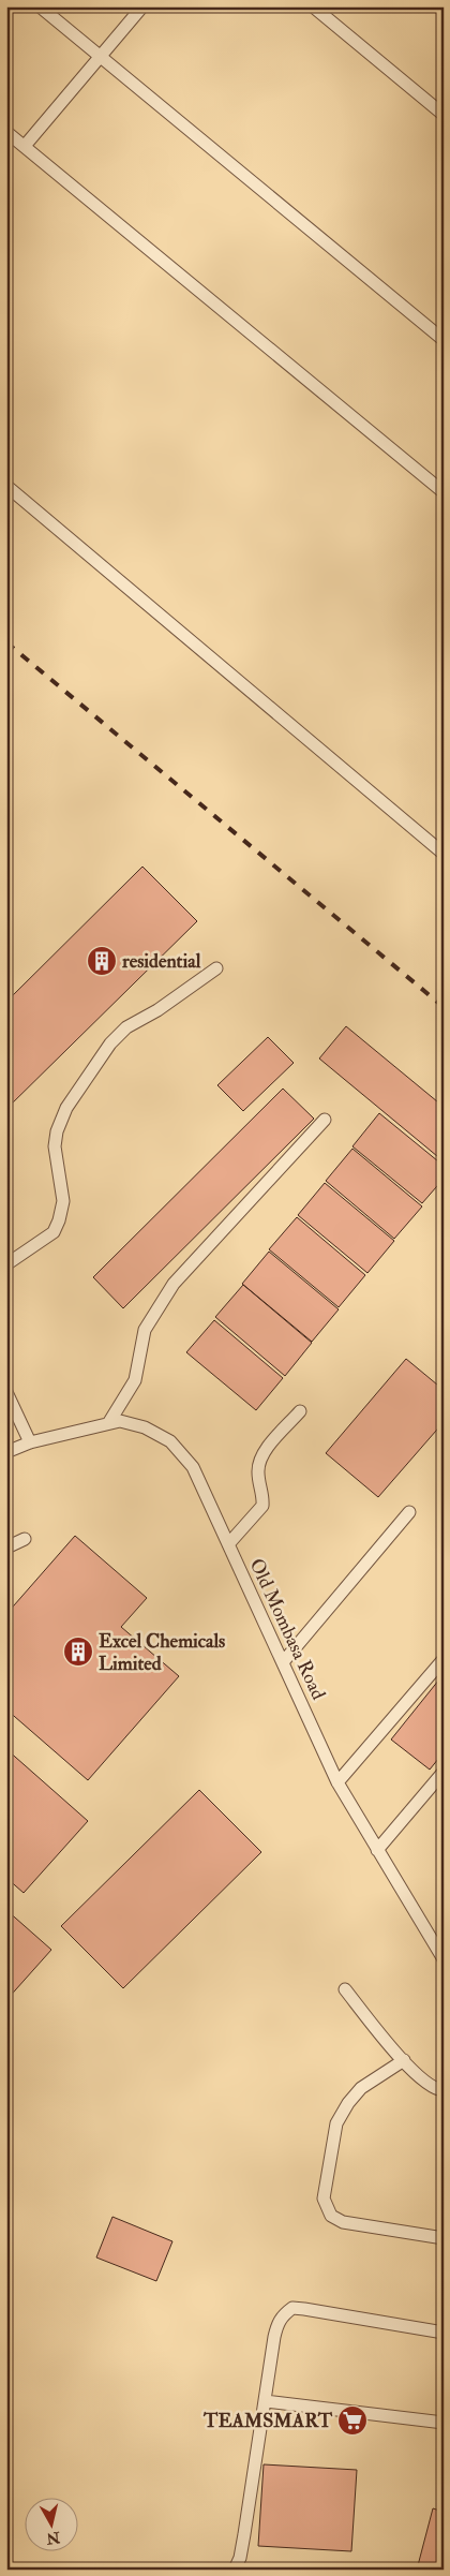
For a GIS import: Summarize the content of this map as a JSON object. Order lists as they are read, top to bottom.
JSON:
{
  "streets": {
    "lane": ["Old Mombasa Road"]
  },
  "places": {
    "building": ["residential", "Excel Chemicals Limited"],
    "supermarket": ["TEAMSMART"]
  },
  "north": "bottom"
}
